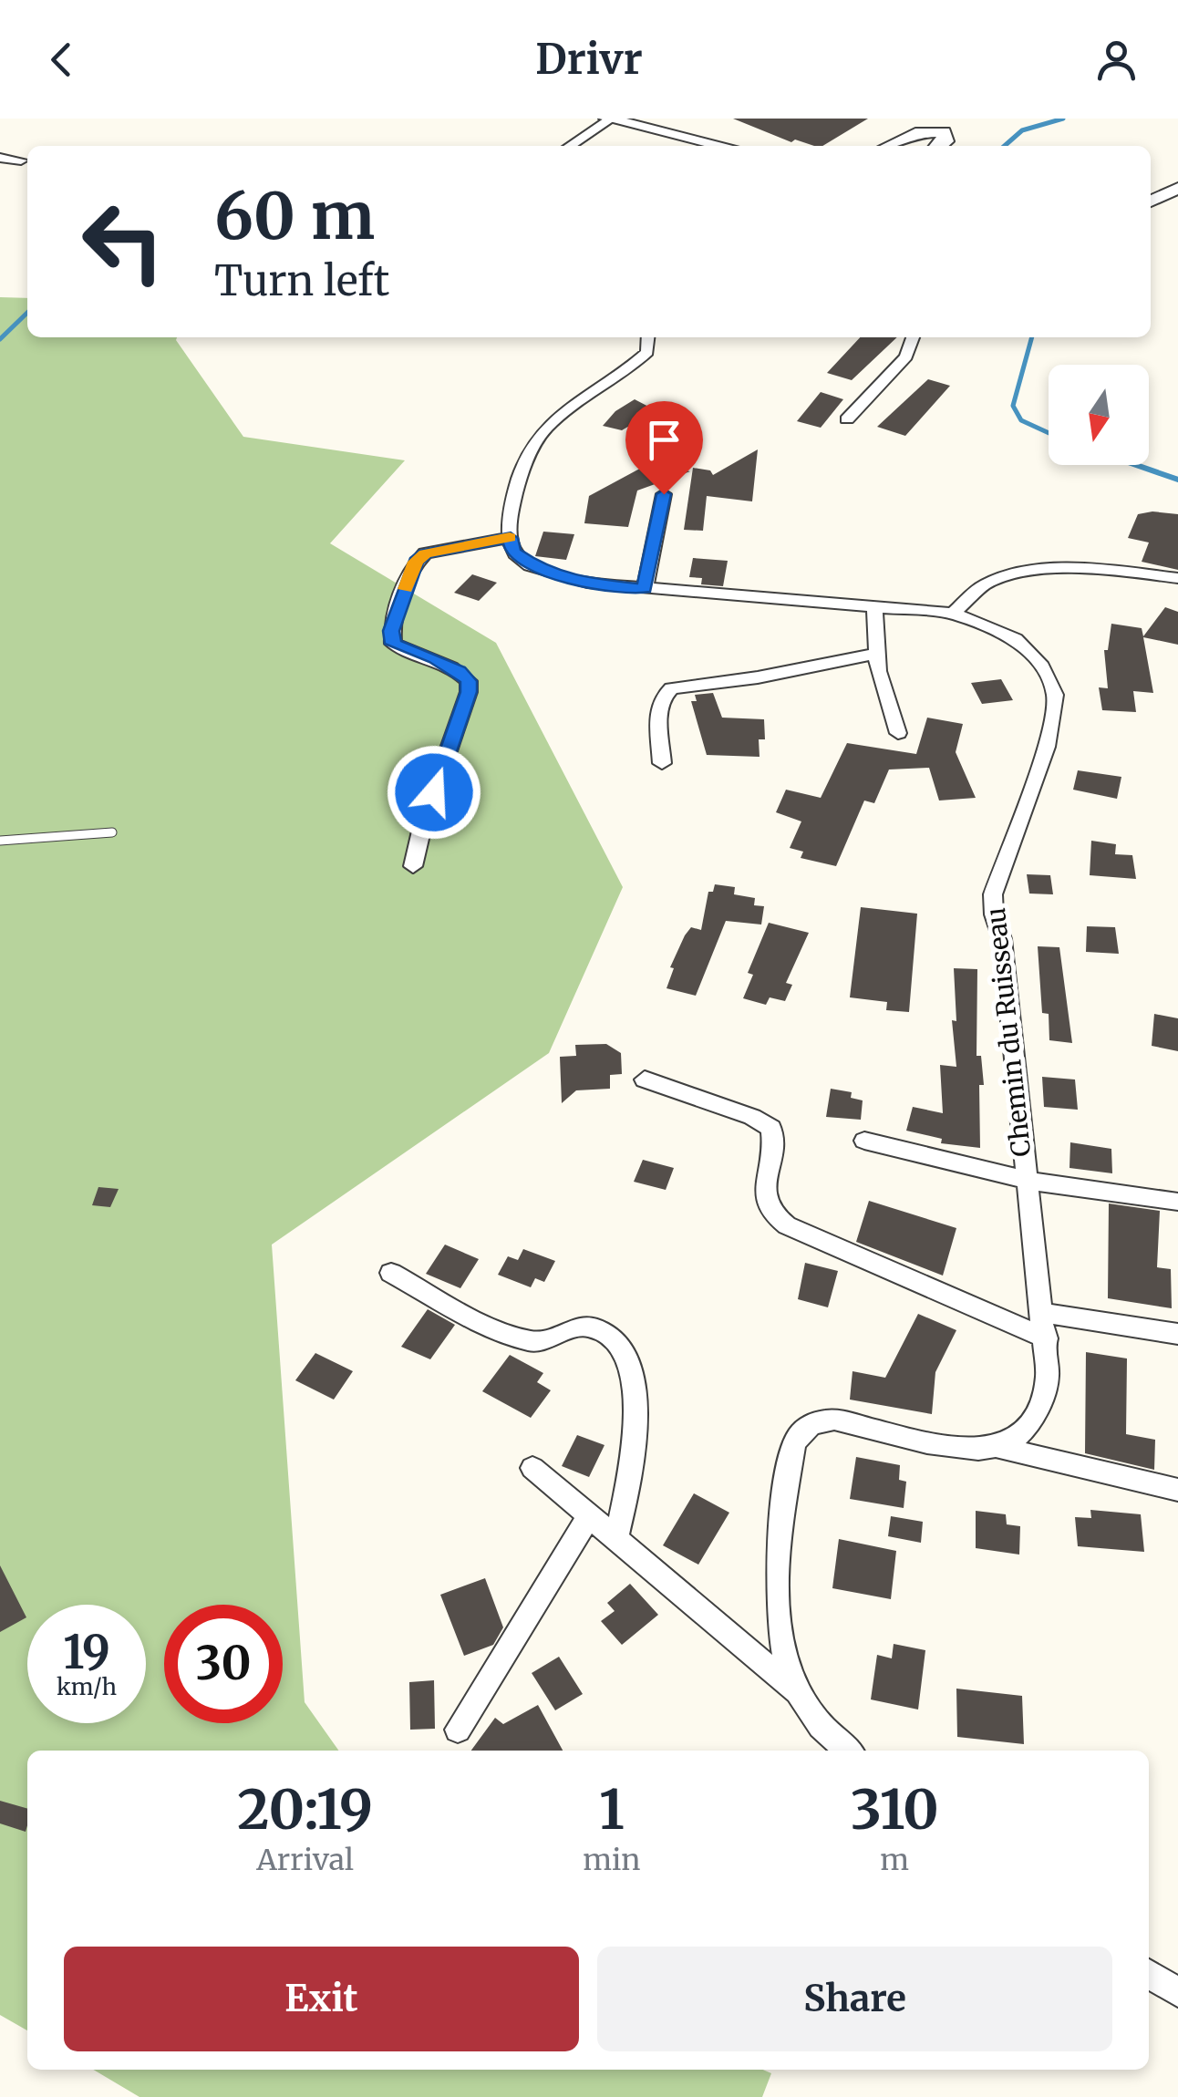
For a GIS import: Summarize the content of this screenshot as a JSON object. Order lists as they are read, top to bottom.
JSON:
{
  "streets": {
    "street": ["Chemin du Ruisseau"]
  },
  "north": "bottom",
  "page": {
    "header": "Drivr",
    "turn": ["60 m", "Turn left"],
    "speed": "19 km/h",
    "limit": "30",
    "eta": [
      "20:19",
      "Arrival",
      "1",
      "min",
      "310",
      "m"
    ],
    "buttons": ["Exit", "Share"]
  }
}
